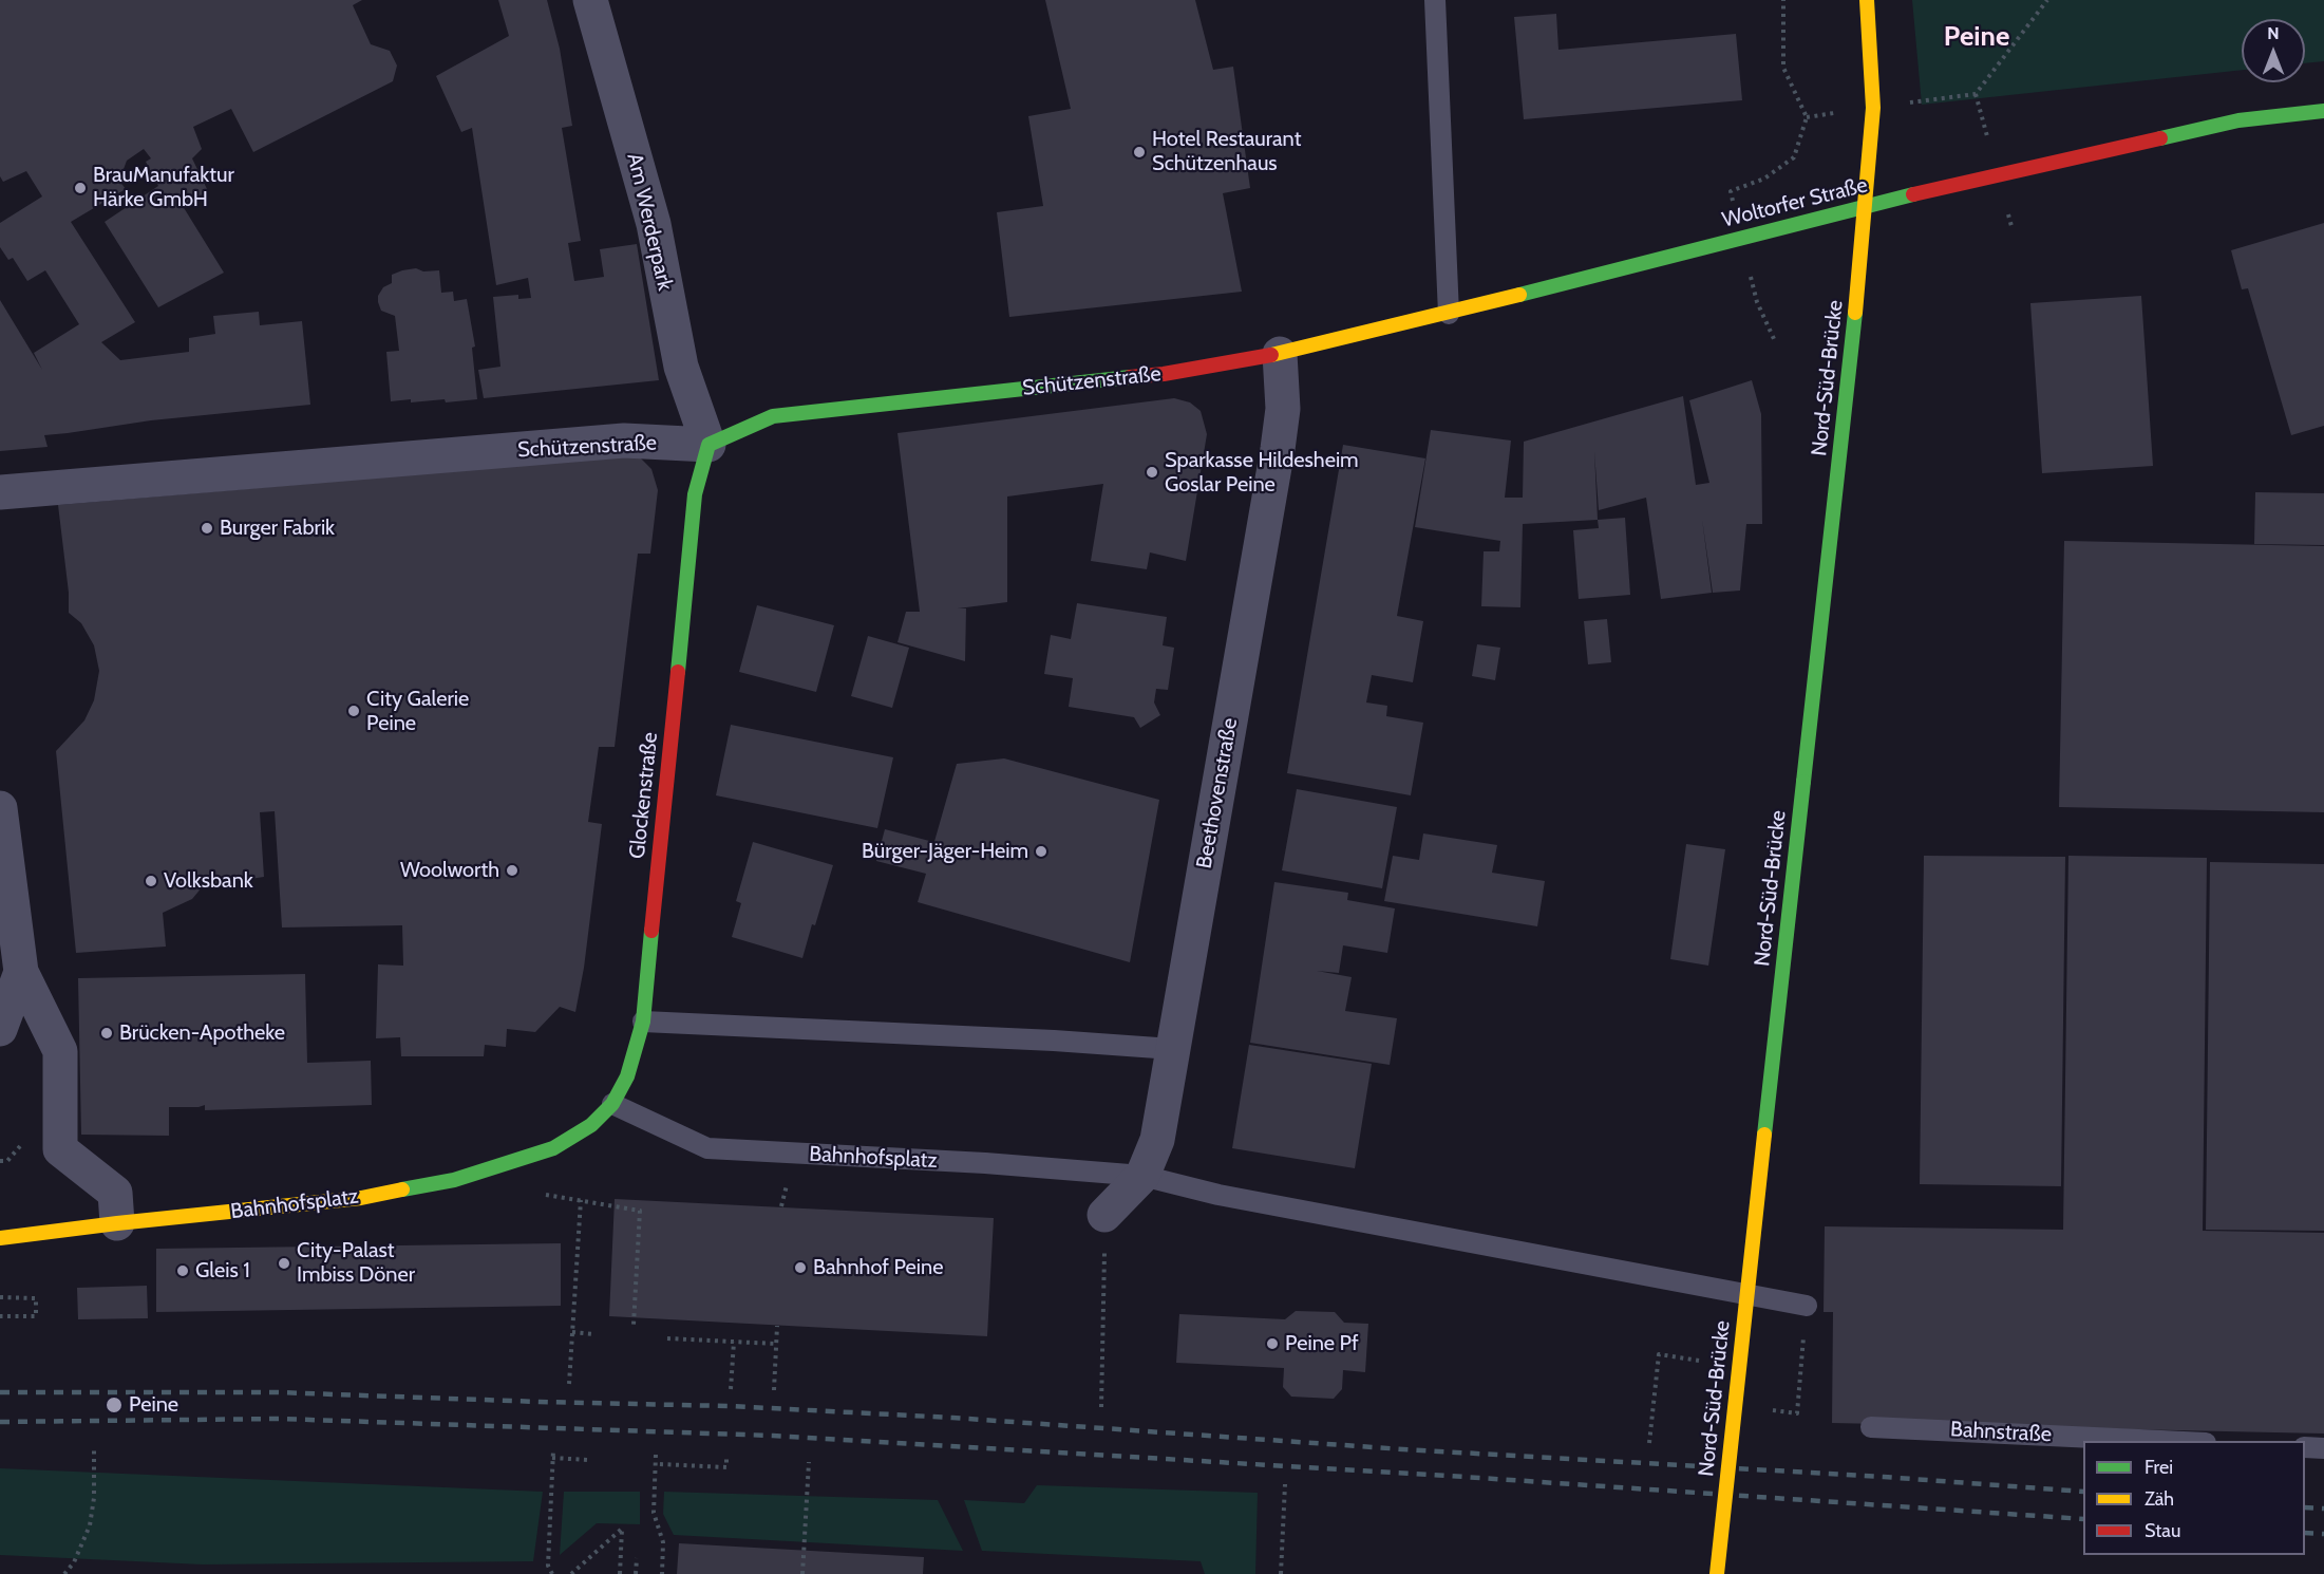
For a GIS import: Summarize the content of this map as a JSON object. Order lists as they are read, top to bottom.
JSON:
{
  "streets": {
    "street": [
      "Woltorfer Straße",
      "Am Werderpark",
      "Nord-Süd-Brücke",
      "Schützenstraße",
      "Beethovenstraße",
      "Glockenstraße",
      "Bahnhofsplatz"
    ],
    "lane": ["Bahnstraße"]
  },
  "crossings": [
    ["Woltorfer Straße", "Nord-Süd-Brücke"],
    ["Woltorfer Straße", "Schützenstraße"],
    ["Woltorfer Straße", "Beethovenstraße"],
    ["Am Werderpark", "Schützenstraße"],
    ["Am Werderpark", "Glockenstraße"],
    ["Schützenstraße", "Beethovenstraße"],
    ["Schützenstraße", "Glockenstraße"],
    ["Beethovenstraße", "Bahnhofsplatz"],
    ["Glockenstraße", "Bahnhofsplatz"]
  ],
  "districts": ["Peine"],
  "places": [
    "Hotel Restaurant Schützenhaus",
    "BrauManufaktur Härke GmbH",
    "Sparkasse Hildesheim Goslar Peine",
    "Burger Fabrik",
    "City Galerie Peine",
    "Bürger-Jäger-Heim",
    "Woolworth",
    "Volksbank",
    "Brücken-Apotheke",
    "City-Palast Imbiss Döner",
    "Bahnhof Peine",
    "Gleis 1",
    "Peine Pf",
    "Peine"
  ],
  "legend": ["Frei", "Zäh", "Stau"],
  "north": "top"
}
